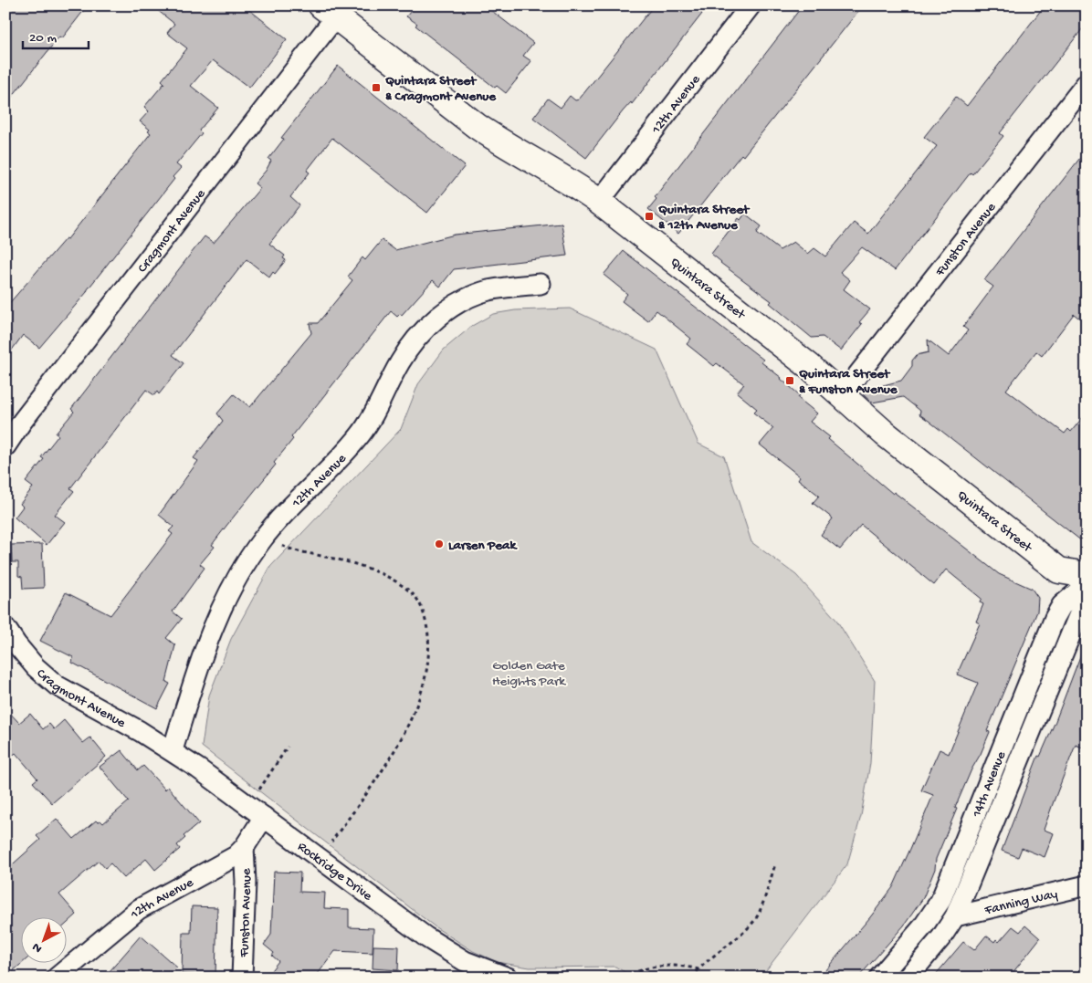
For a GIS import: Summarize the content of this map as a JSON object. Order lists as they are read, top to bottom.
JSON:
{
  "streets": {
    "street": [
      "12th Avenue",
      "Cragmont Avenue",
      "Funston Avenue",
      "Quintara Street",
      "14th Avenue",
      "Rockridge Drive",
      "Fanning Way"
    ]
  },
  "crossings": [
    ["12th Avenue", "Cragmont Avenue"],
    ["12th Avenue", "Funston Avenue"],
    ["12th Avenue", "Quintara Street"],
    ["12th Avenue", "Rockridge Drive"],
    ["Cragmont Avenue", "Quintara Street"],
    ["Cragmont Avenue", "Rockridge Drive"],
    ["Funston Avenue", "Quintara Street"],
    ["14th Avenue", "Fanning Way"]
  ],
  "parks": ["Golden Gate Heights Park"],
  "places": {
    "transit": ["Quintara Street & Cragmont Avenue", "Quintara Street & 12th Avenue", "Quintara Street & Funston Avenue"],
    "other": ["Larsen Peak"]
  },
  "scale_bar": "20 m",
  "north": "bottom left"
}
